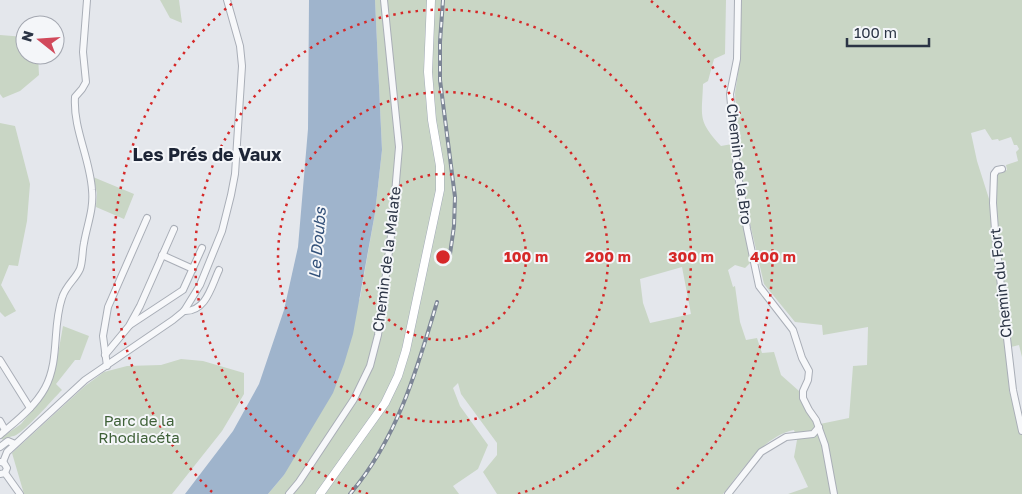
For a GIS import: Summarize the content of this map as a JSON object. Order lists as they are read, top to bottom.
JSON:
{
  "streets": {
    "street": ["Chemin de la Bro", "Chemin de la Malate", "Chemin du Fort"]
  },
  "districts": ["Les Prés de Vaux"],
  "water": ["Le Doubs"],
  "parks": ["Parc de la Rhodiacéta"],
  "scale_bar": "100 m",
  "north": "left",
  "rings": [
    "100 m",
    "200 m",
    "300 m",
    "400 m"
  ]
}
